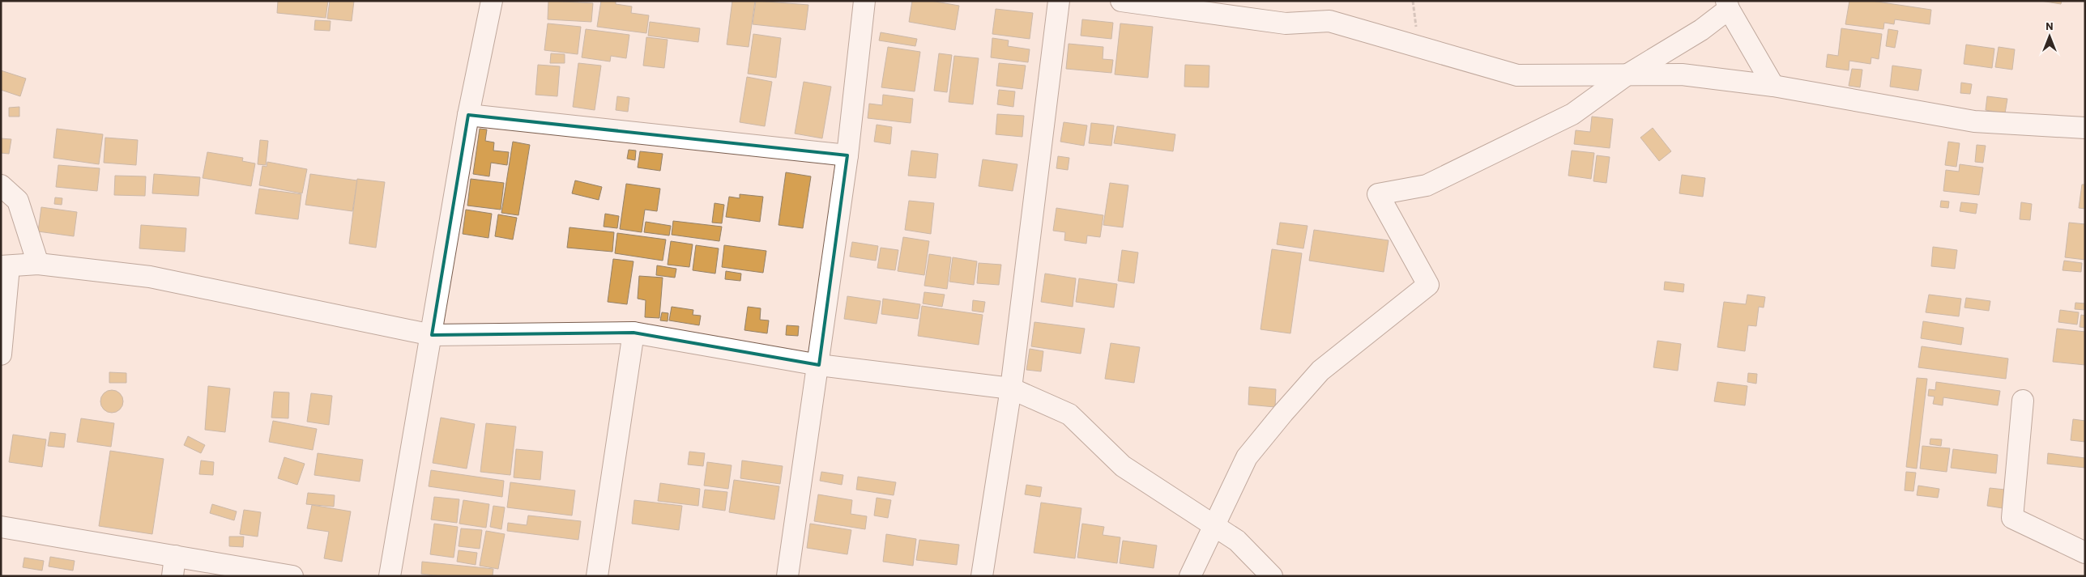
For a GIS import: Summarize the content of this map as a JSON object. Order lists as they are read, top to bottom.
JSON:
{
  "north": "top"
}
